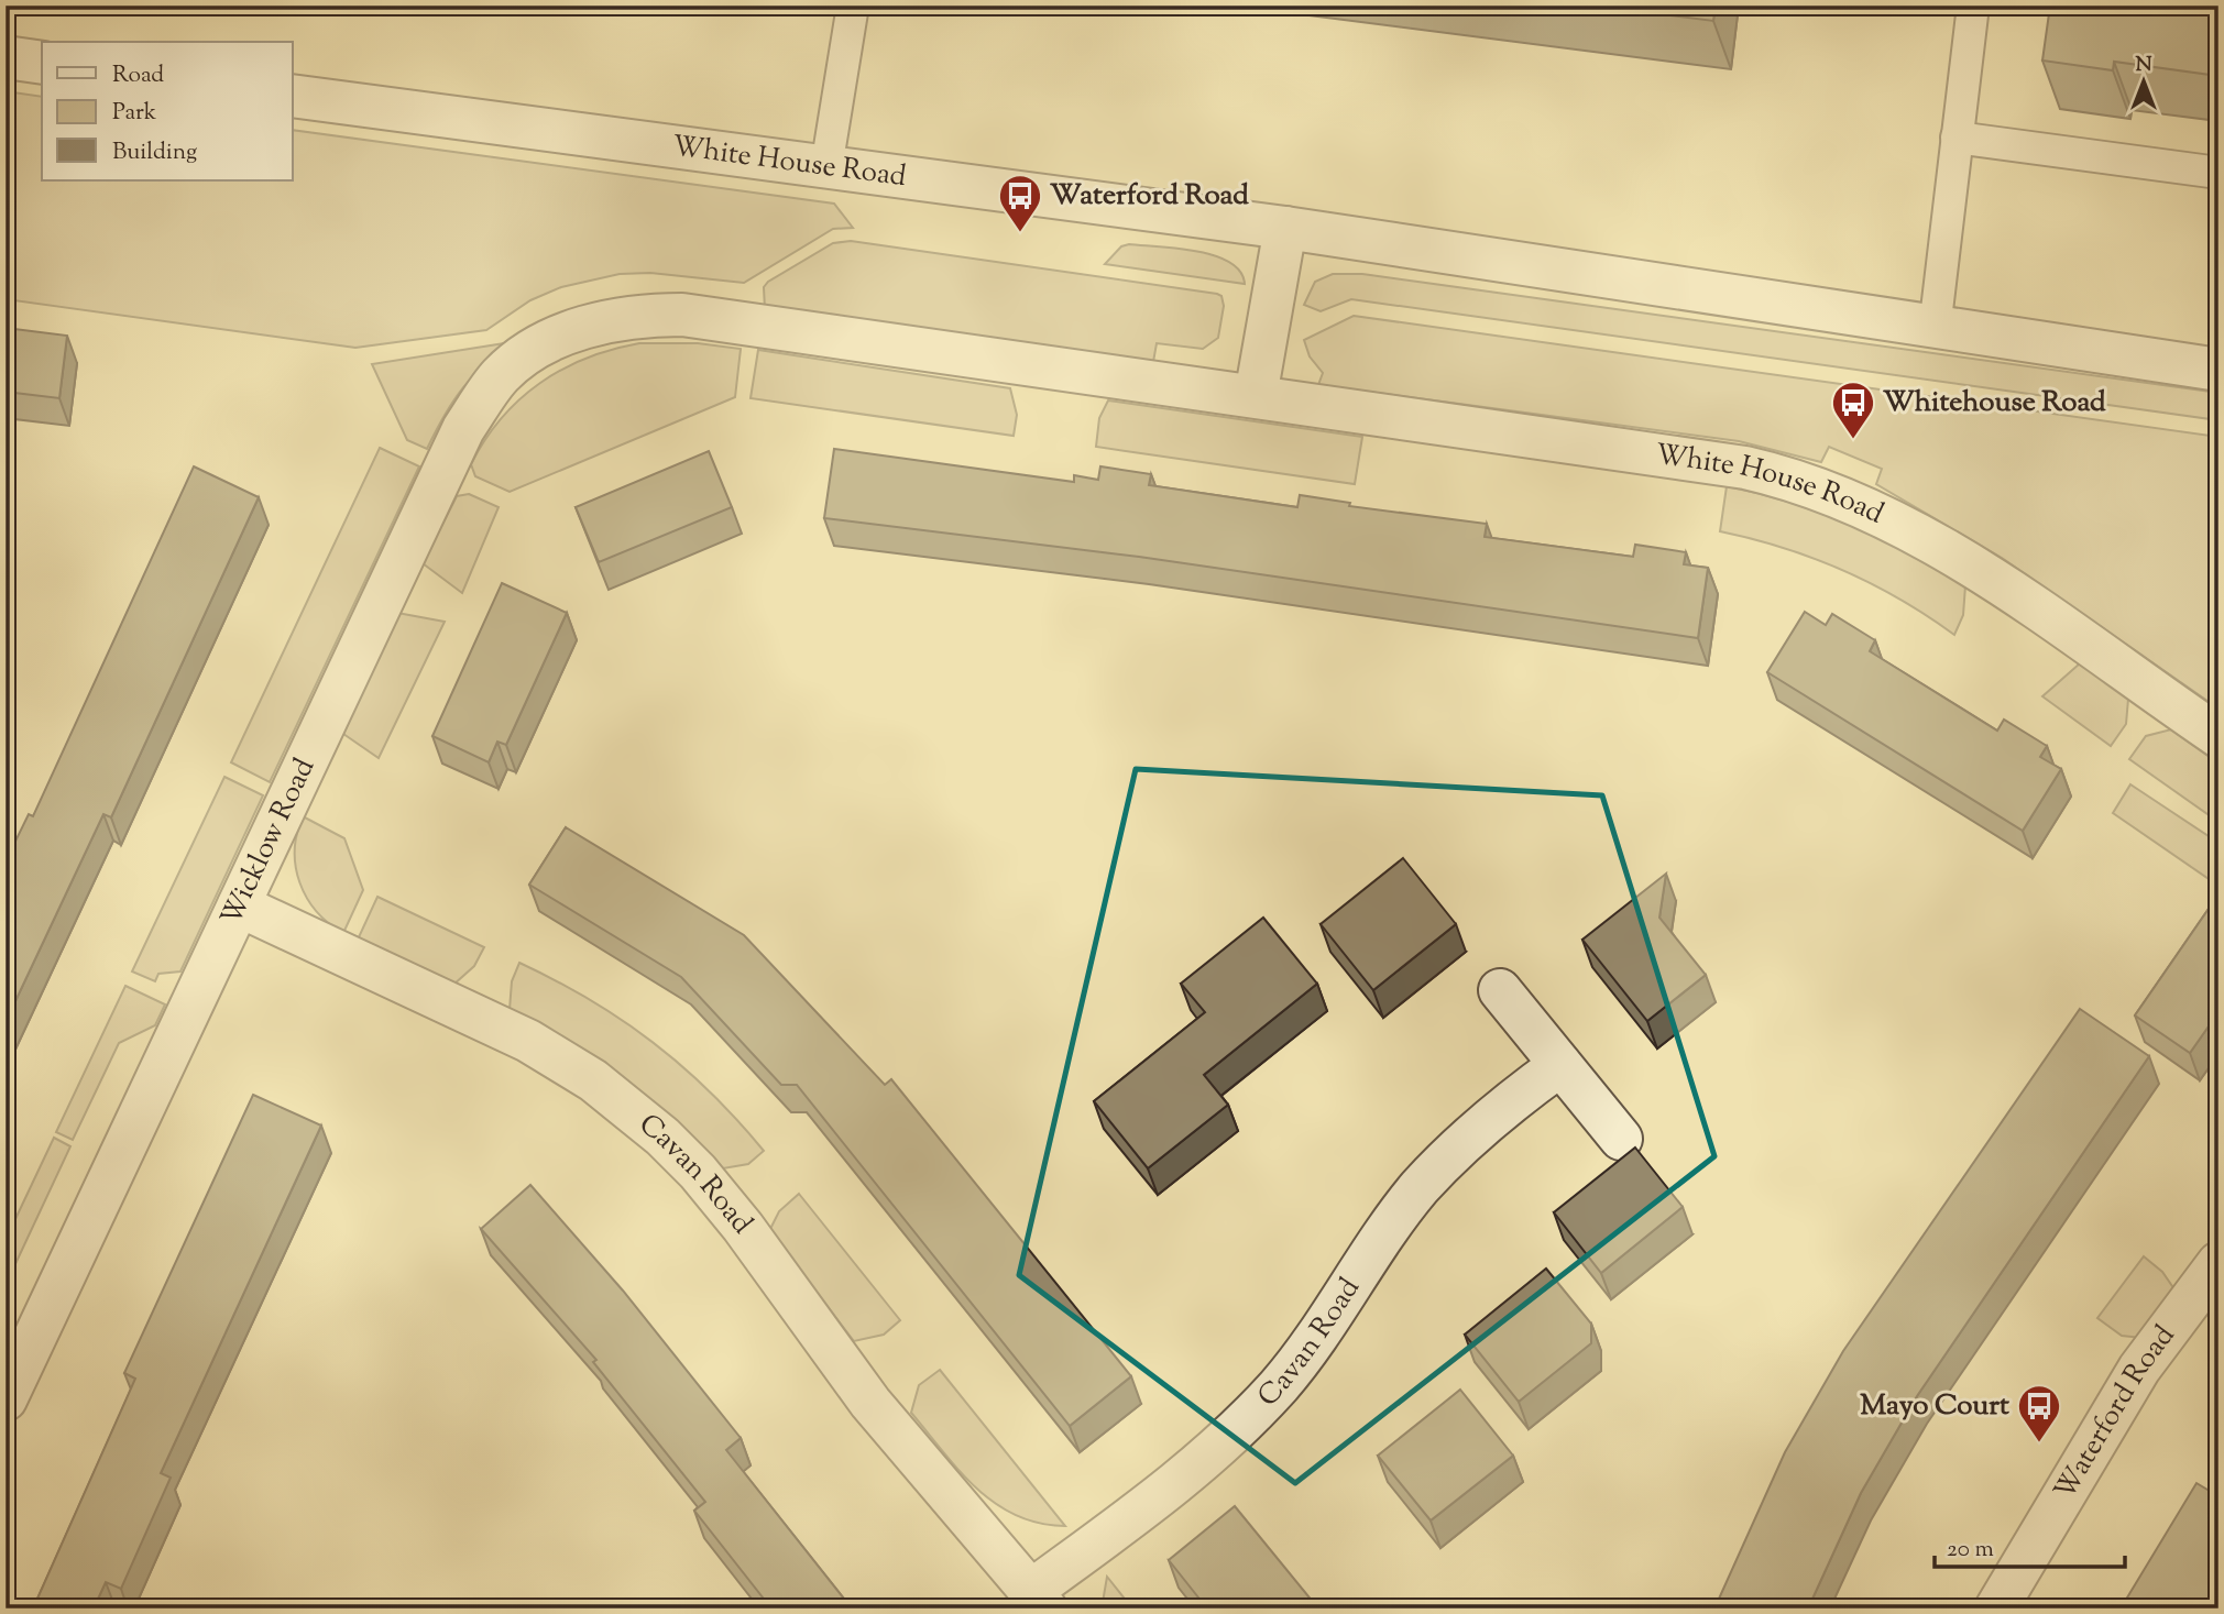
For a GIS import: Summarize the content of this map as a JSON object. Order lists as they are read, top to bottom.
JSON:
{
  "streets": {
    "street": [
      "White House Road",
      "Wicklow Road",
      "Cavan Road",
      "Waterford Road"
    ]
  },
  "crossings": [
    ["White House Road", "Wicklow Road"],
    ["Wicklow Road", "Cavan Road"]
  ],
  "places": {
    "bus stop": ["Waterford Road", "Whitehouse Road", "Mayo Court"]
  },
  "legend": ["Road", "Park", "Building"],
  "scale_bar": "20 m",
  "north": "top"
}
